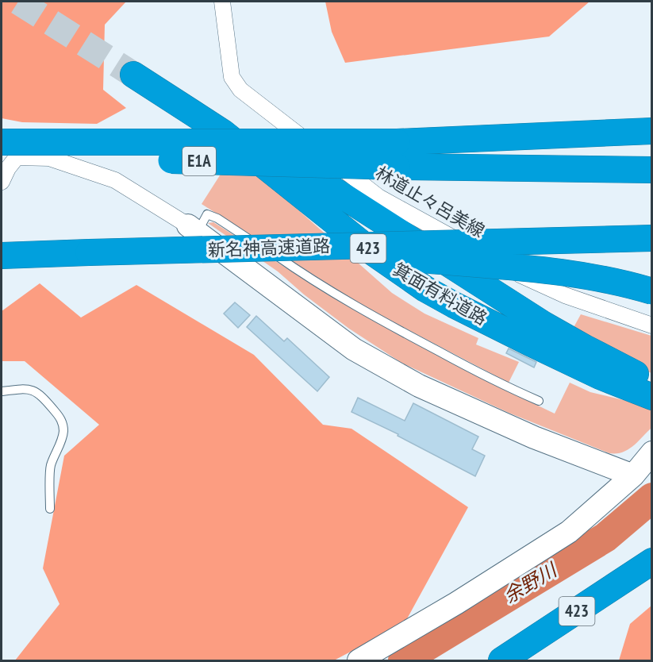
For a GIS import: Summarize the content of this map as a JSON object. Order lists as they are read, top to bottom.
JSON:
{
  "streets": {
    "highway": [
      "E1A",
      "新名神高速道路",
      "423",
      "箕面有料道路"
    ],
    "street": ["林道止々呂美線"]
  },
  "crossings": [
    ["423", "箕面有料道路"]
  ],
  "water": ["余野川"]
}
